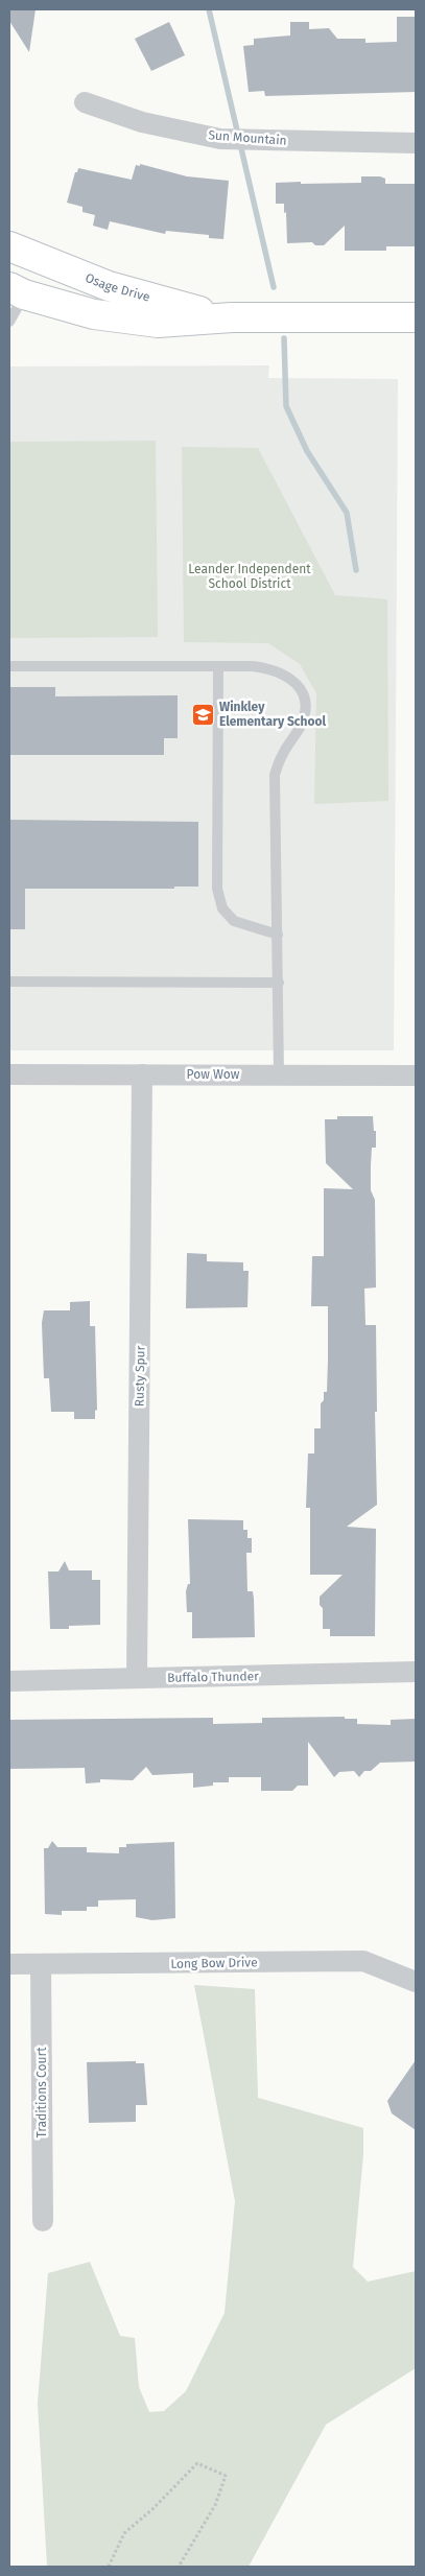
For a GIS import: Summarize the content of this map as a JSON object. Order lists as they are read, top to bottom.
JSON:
{
  "streets": {
    "street": [
      "Sun Mountain",
      "Osage Drive",
      "Pow Wow",
      "Rusty Spur",
      "Buffalo Thunder",
      "Long Bow Drive",
      "Traditions Court"
    ]
  },
  "crossings": [
    ["Pow Wow", "Rusty Spur"],
    ["Rusty Spur", "Buffalo Thunder"],
    ["Long Bow Drive", "Traditions Court"]
  ],
  "parks": ["Leander Independent School District"],
  "places": {
    "school or university": ["Winkley Elementary School"]
  }
}
